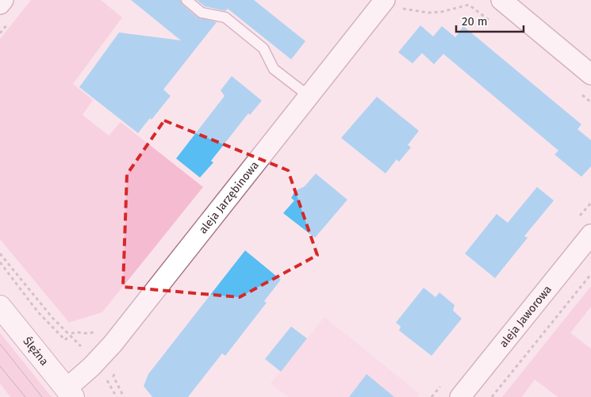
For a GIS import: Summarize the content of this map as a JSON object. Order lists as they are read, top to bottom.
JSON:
{
  "streets": {
    "main road": ["Ślężna"],
    "street": ["aleja Jarzębinowa", "aleja Jaworowa"]
  },
  "crossings": [
    ["aleja Jarzębinowa", "Ślężna"]
  ],
  "scale_bar": "20 m"
}
